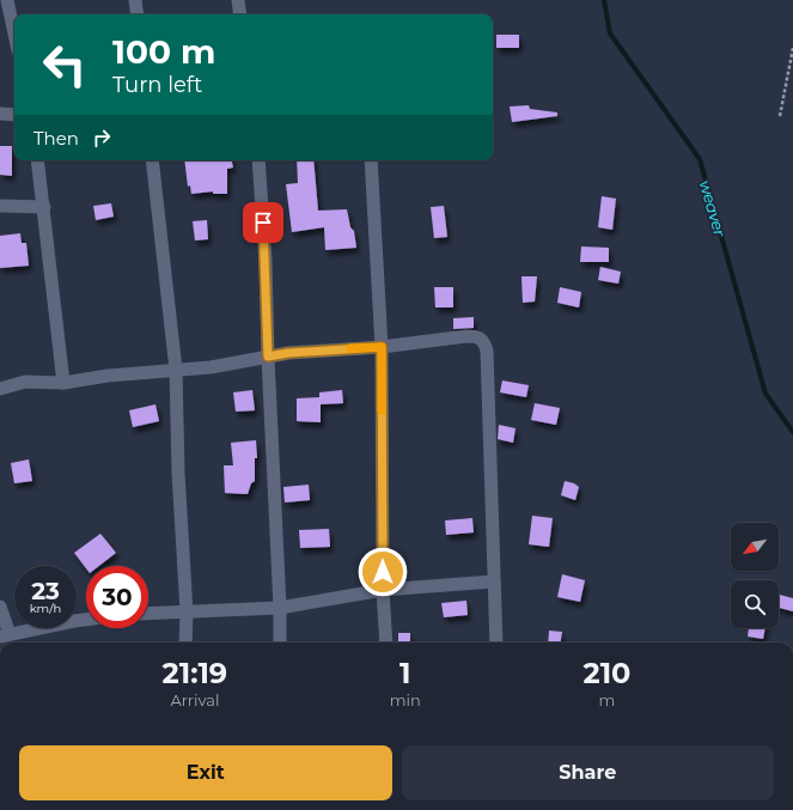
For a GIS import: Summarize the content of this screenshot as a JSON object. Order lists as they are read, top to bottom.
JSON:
{
  "water": ["weaver"],
  "north": "bottom left",
  "page": {
    "turn": ["100 m", "Turn left"],
    "then": "Then",
    "speed": "23 km/h",
    "limit": "30",
    "eta": [
      "21:19",
      "Arrival",
      "1",
      "min",
      "210",
      "m"
    ],
    "buttons": ["Exit", "Share"]
  }
}
